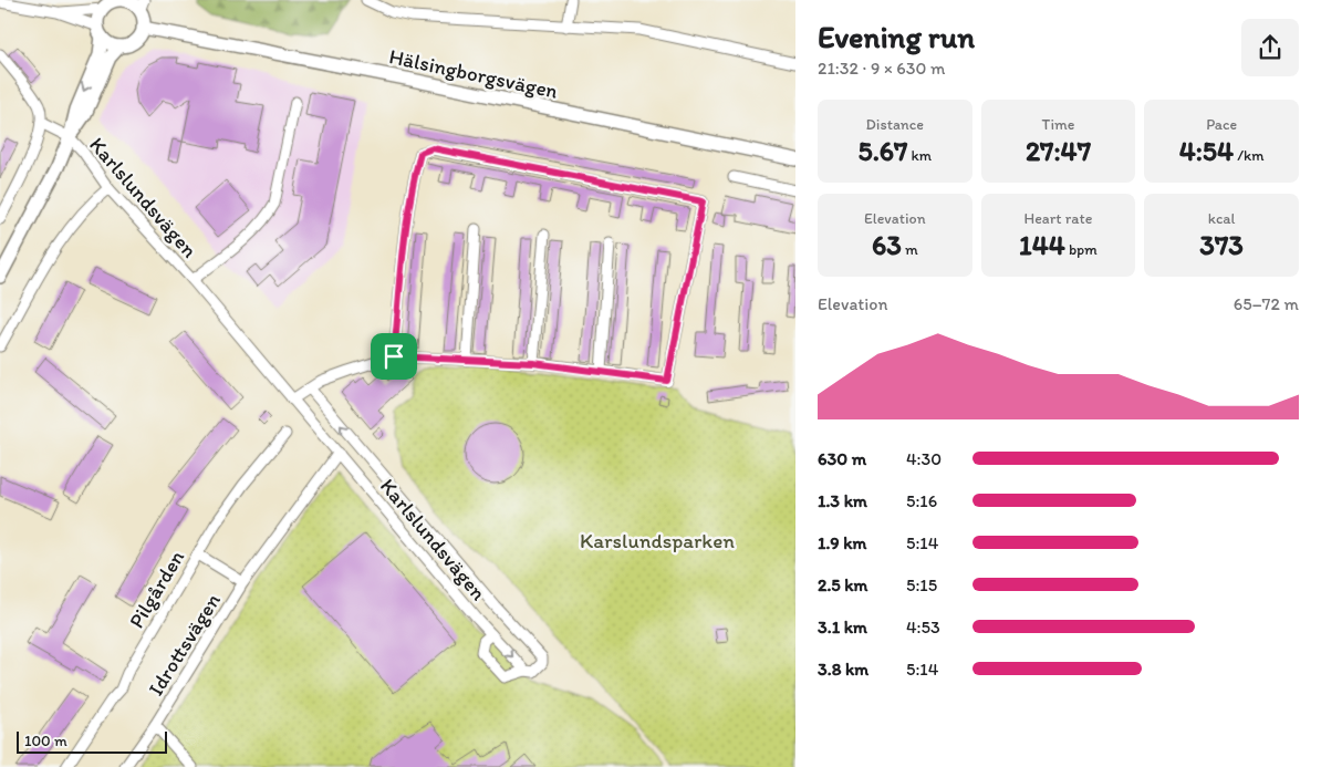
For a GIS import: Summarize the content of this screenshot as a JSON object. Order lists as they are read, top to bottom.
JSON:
{
  "streets": {
    "main road": ["Hälsingborgsvägen"],
    "street": ["Karlslundsvägen", "Pilgården", "Idrottsvägen"]
  },
  "crossings": [
    ["Karlslundsvägen", "Idrottsvägen"],
    ["Pilgården", "Idrottsvägen"]
  ],
  "parks": ["Karslundsparken"],
  "scale_bar": "100 m",
  "page": {
    "heading": ["Evening run", "21:32 · 9 × 630 m"],
    "stats": [
      ["Distance", "5.67 km"],
      ["Time", "27:47"],
      ["Pace", "4:54 /km"],
      ["Elevation", "63 m"],
      ["Heart rate", "144 bpm"],
      ["kcal", "373"]
    ],
    "chart": ["Elevation", "65–72 m"],
    "list": [
      {
        "name": "630 m",
        "note": "4:30"
      },
      {
        "name": "1.3 km",
        "note": "5:16"
      },
      {
        "name": "1.9 km",
        "note": "5:14"
      },
      {
        "name": "2.5 km",
        "note": "5:15"
      },
      {
        "name": "3.1 km",
        "note": "4:53"
      },
      {
        "name": "3.8 km",
        "note": "5:14"
      }
    ],
    "scale": "100 m"
  }
}
